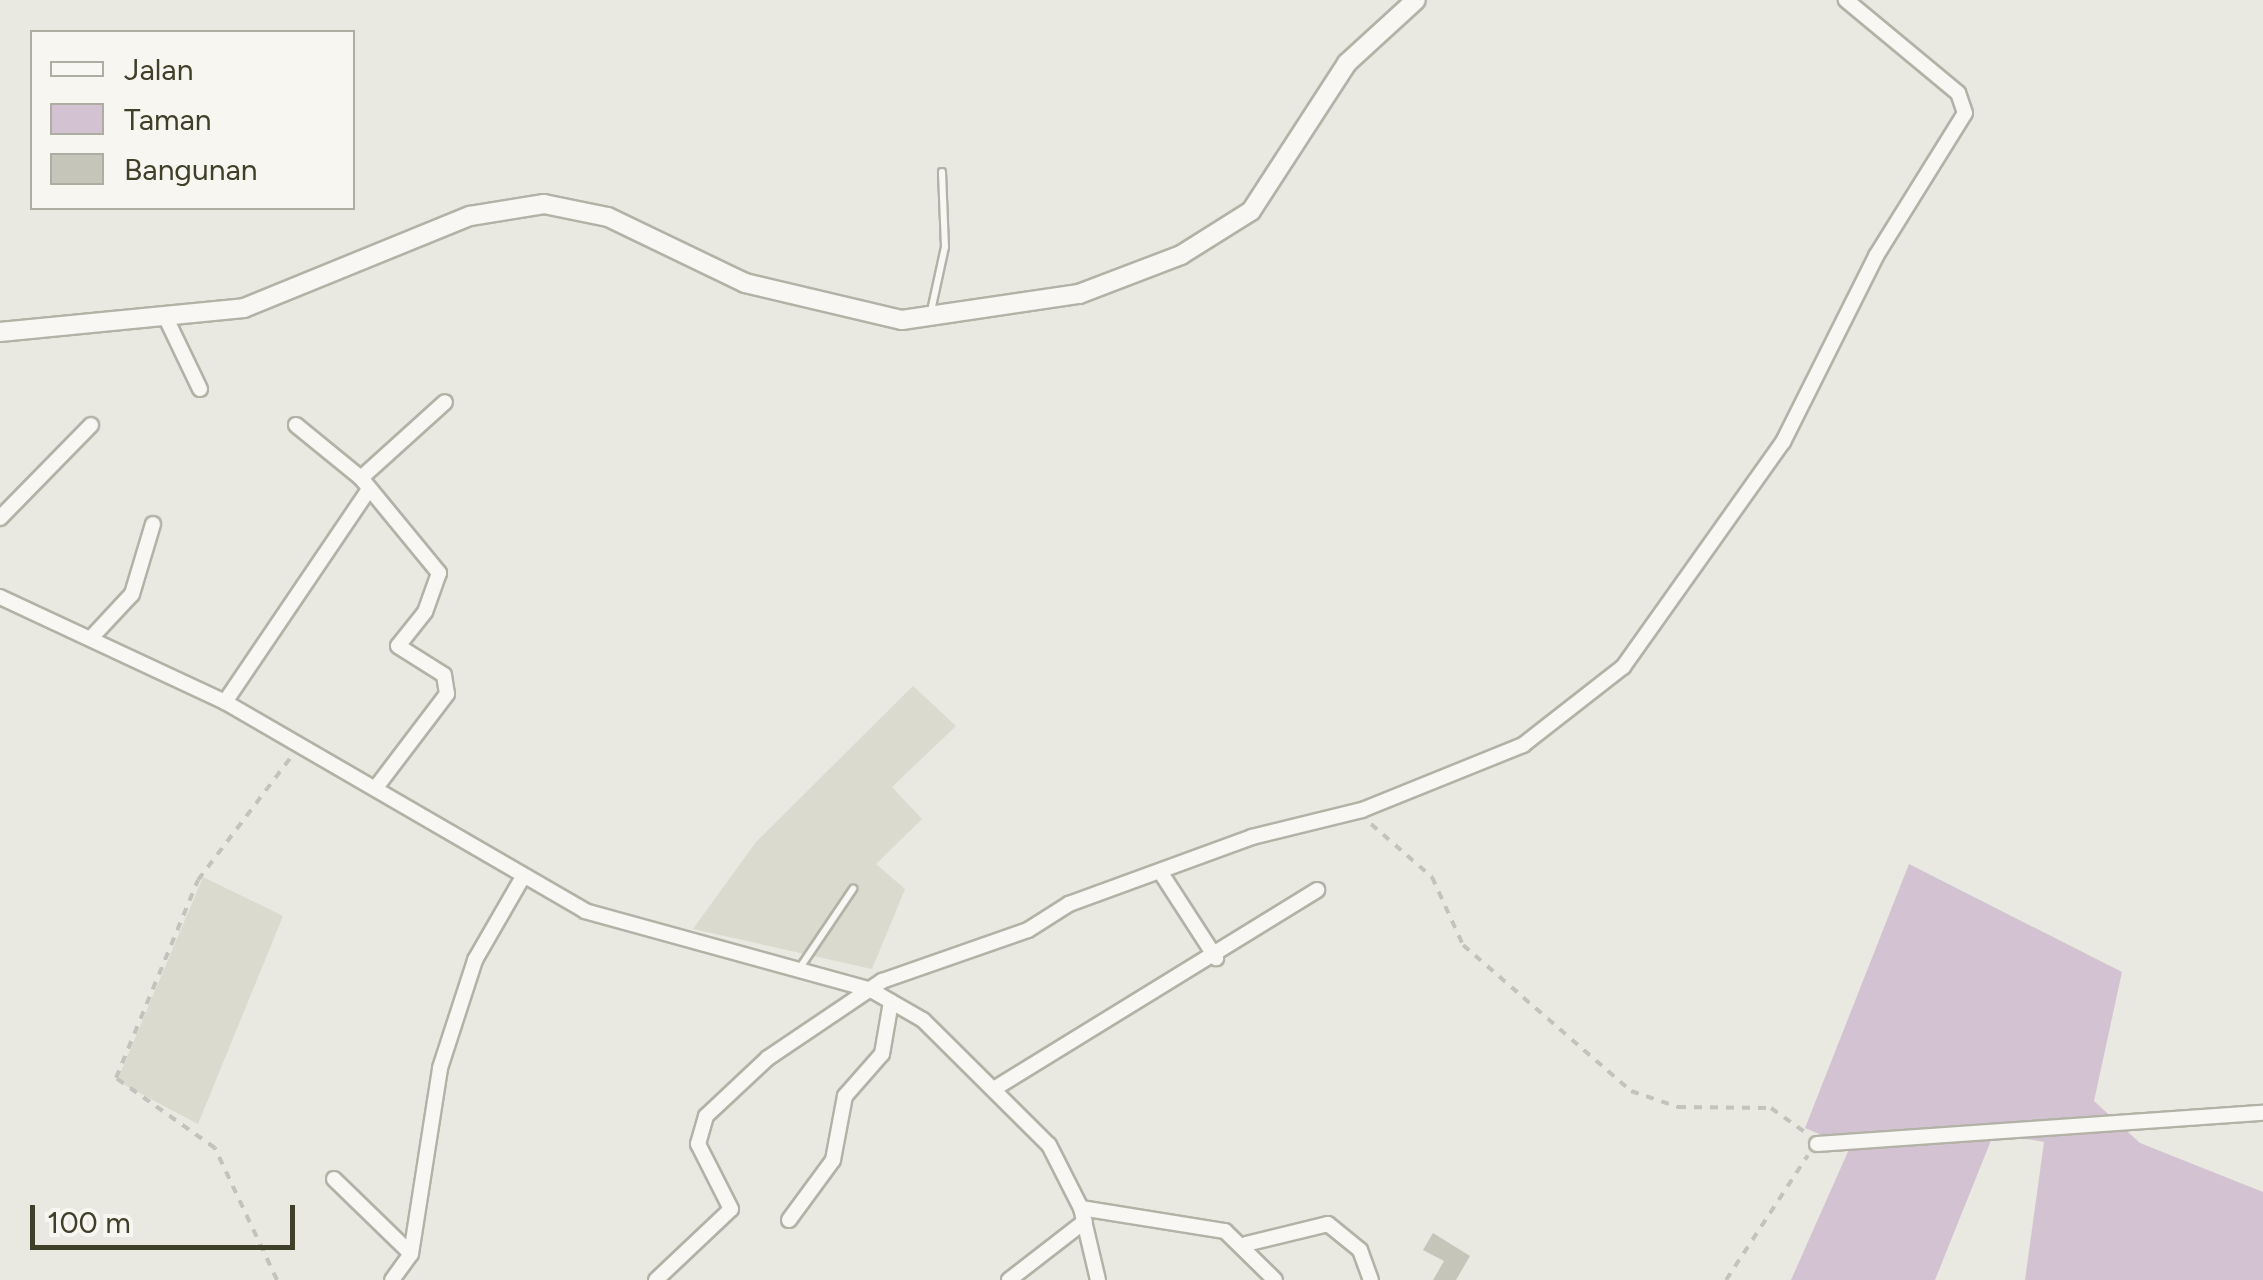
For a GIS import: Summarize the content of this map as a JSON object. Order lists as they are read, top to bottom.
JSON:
{
  "legend": ["Jalan", "Taman", "Bangunan"],
  "scale_bar": "100 m"
}
